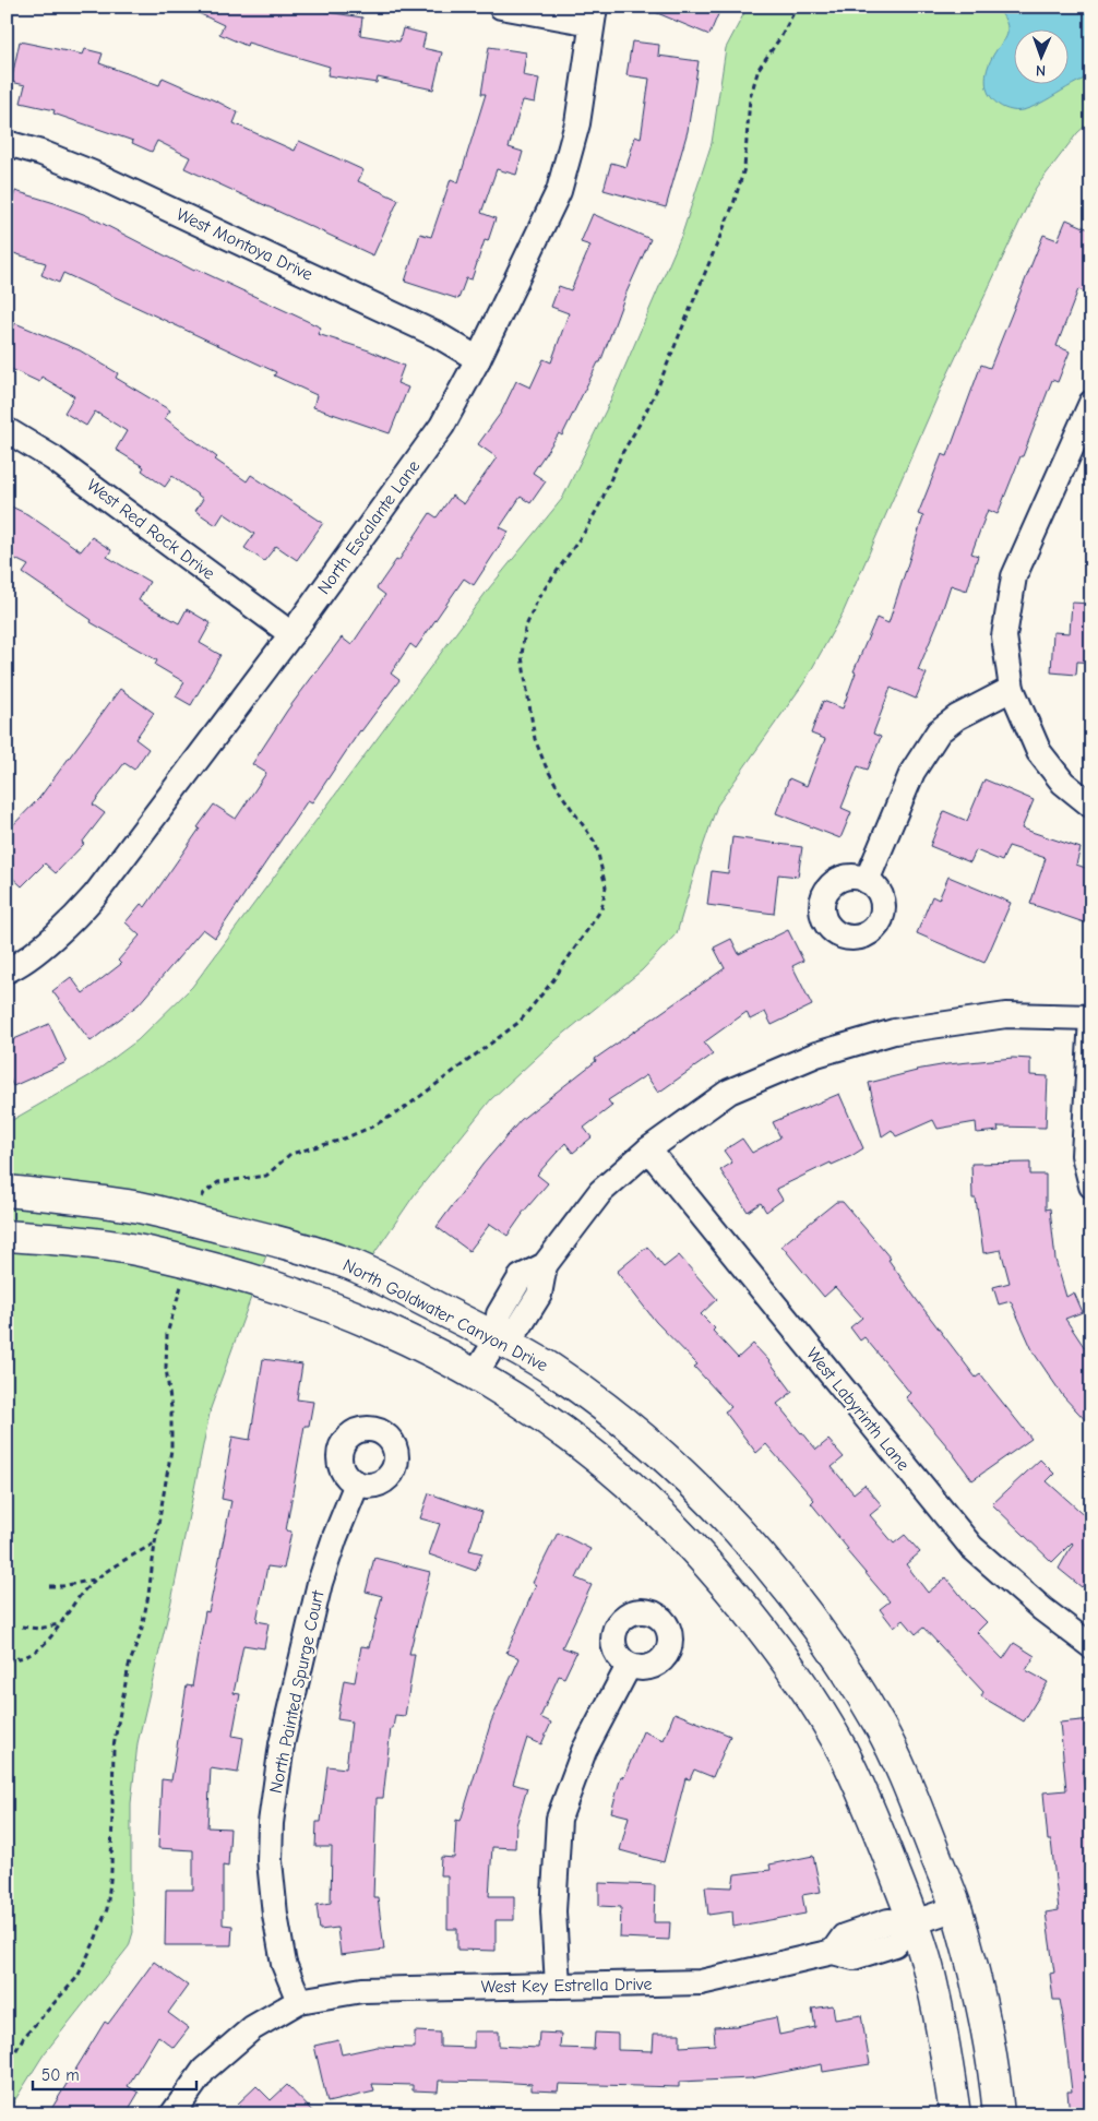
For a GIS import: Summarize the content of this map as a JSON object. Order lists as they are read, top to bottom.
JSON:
{
  "streets": {
    "street": [
      "West Montoya Drive",
      "North Escalante Lane",
      "West Red Rock Drive",
      "North Goldwater Canyon Drive",
      "West Labyrinth Lane",
      "North Painted Spurge Court",
      "West Key Estrella Drive"
    ]
  },
  "crossings": [
    ["West Montoya Drive", "North Escalante Lane"],
    ["North Escalante Lane", "West Red Rock Drive"],
    ["North Goldwater Canyon Drive", "West Key Estrella Drive"],
    ["North Painted Spurge Court", "West Key Estrella Drive"]
  ],
  "scale_bar": "50 m",
  "north": "bottom"
}
